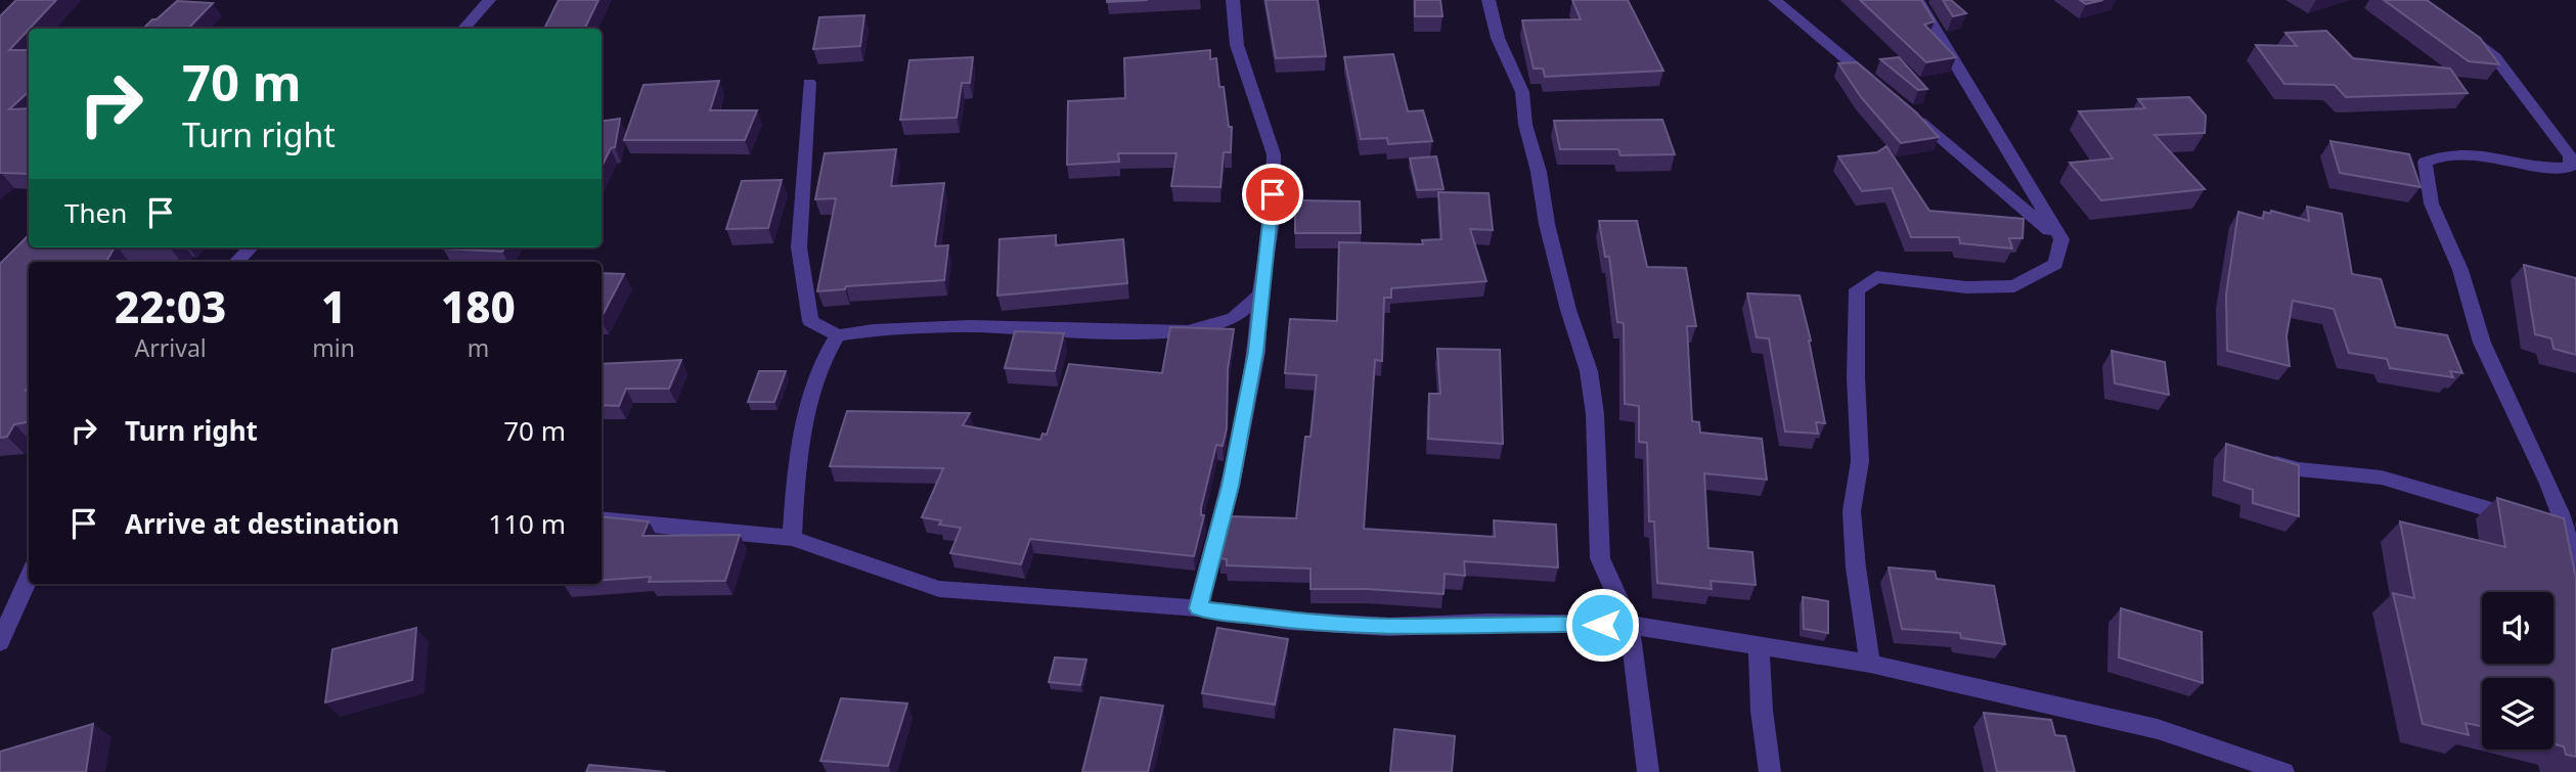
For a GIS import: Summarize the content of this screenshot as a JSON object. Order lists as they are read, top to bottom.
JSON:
{
  "page": {
    "turn": ["70 m", "Turn right"],
    "then": "Then",
    "eta": [
      "22:03",
      "Arrival",
      "1",
      "min",
      "180",
      "m"
    ],
    "list": [
      {
        "name": "Turn right",
        "value": "70 m"
      },
      {
        "name": "Arrive at destination",
        "value": "110 m"
      }
    ]
  }
}
